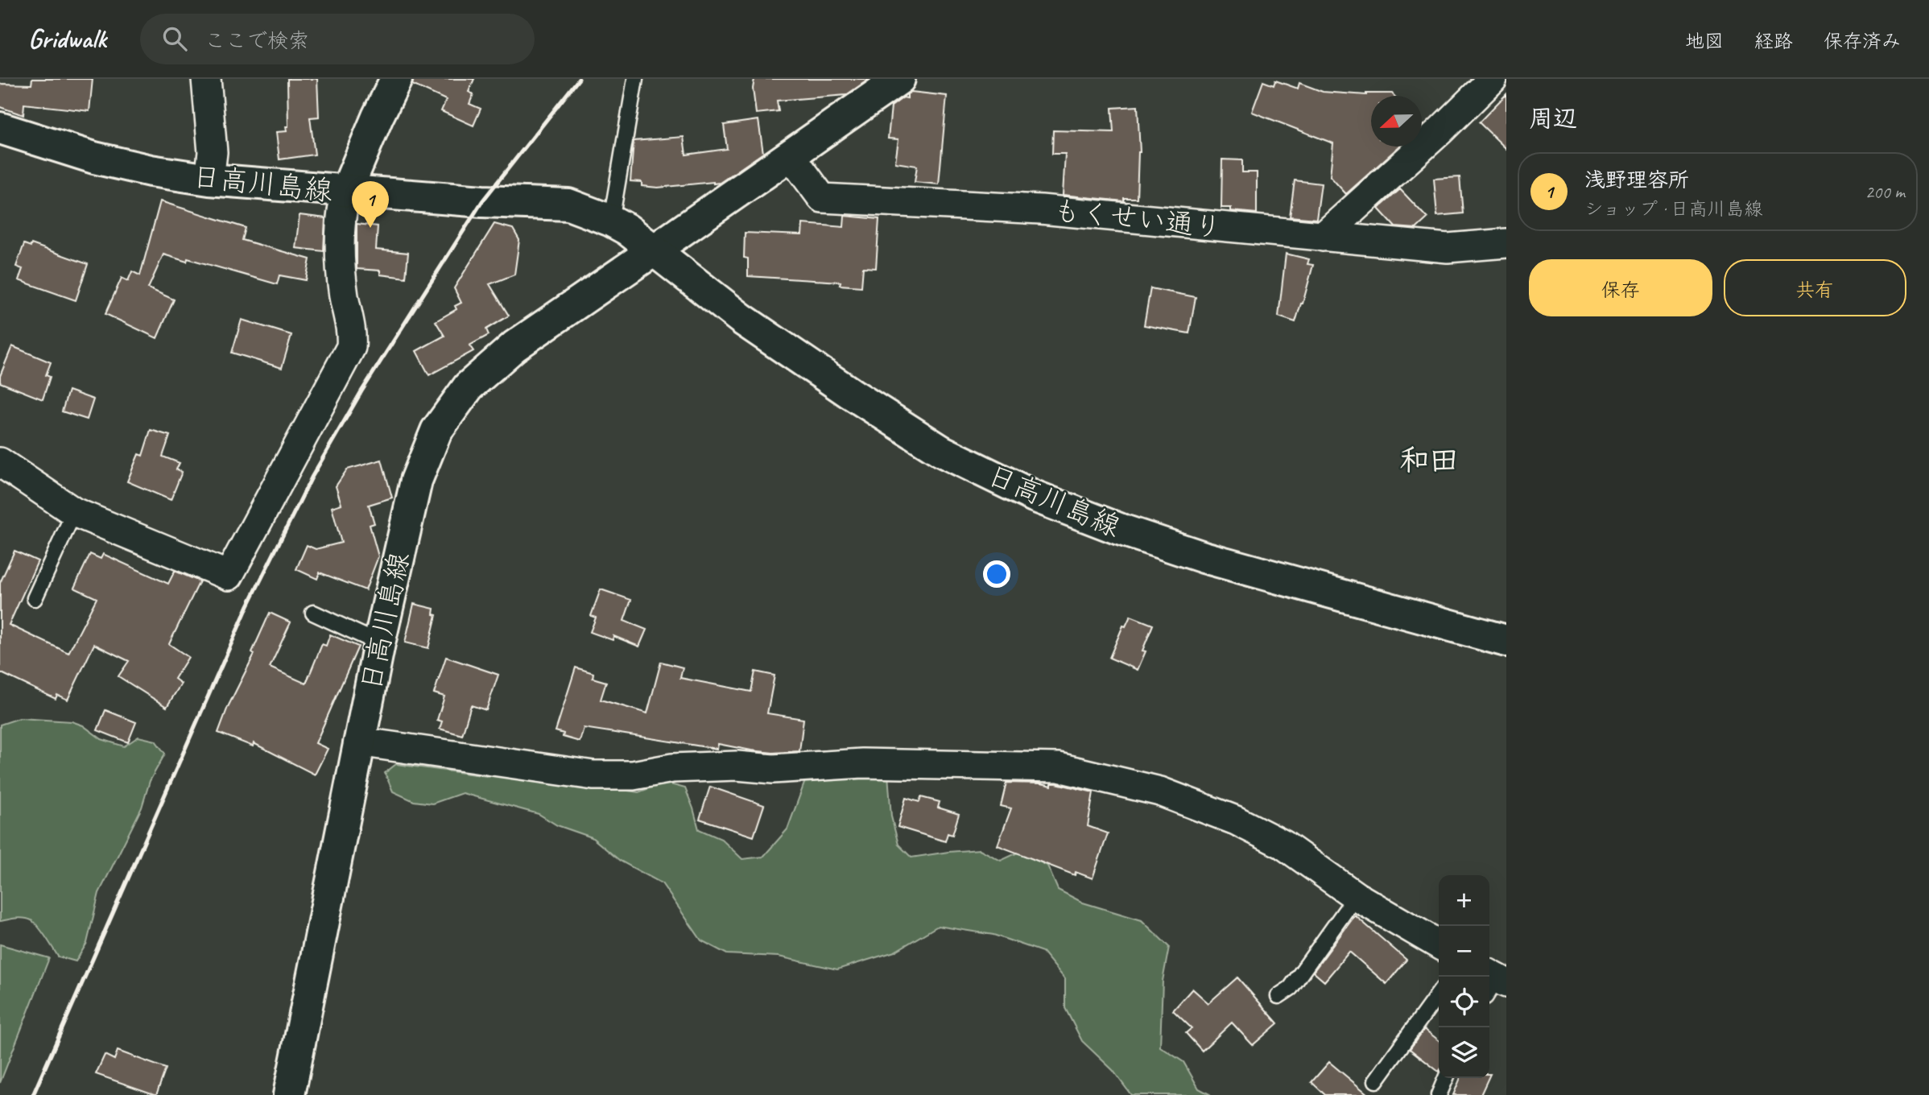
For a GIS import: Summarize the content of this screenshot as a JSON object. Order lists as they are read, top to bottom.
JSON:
{
  "streets": {
    "main road": ["日高川島線"],
    "street": ["もくせい通り"]
  },
  "districts": ["和田"],
  "north": "left",
  "page": {
    "header": "Gridwalk",
    "search": "ここで検索",
    "nav": ["地図", "経路", "保存済み"],
    "heading": "周辺",
    "list": [
      {
        "mark": "1",
        "name": "浅野理容所",
        "note": "ショップ · 日高川島線",
        "value": "200 m"
      }
    ],
    "pins": "1",
    "buttons": ["保存", "共有"],
    "map_buttons": ["+", "−"]
  }
}
